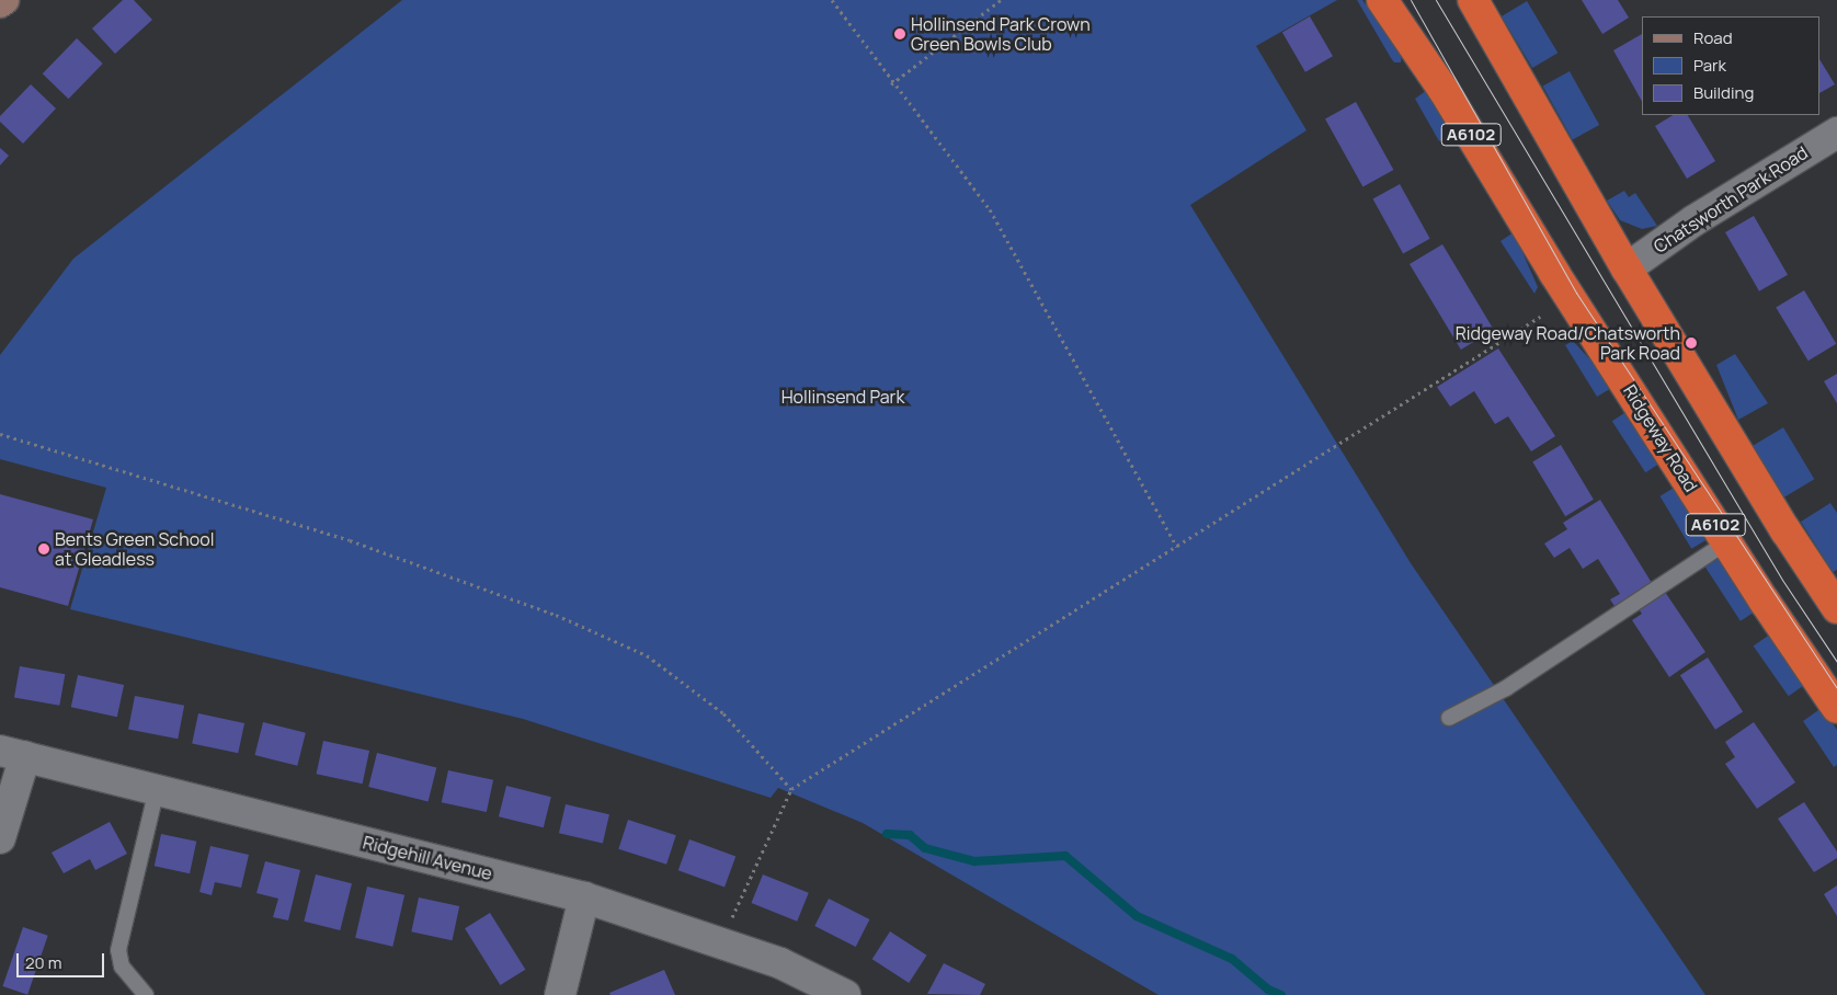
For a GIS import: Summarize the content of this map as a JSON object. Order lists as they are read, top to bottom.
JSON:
{
  "streets": {
    "highway": ["A6102", "Ridgeway Road"],
    "street": ["Chatsworth Park Road", "Ridgehill Avenue"]
  },
  "crossings": [
    ["A6102", "Chatsworth Park Road"]
  ],
  "parks": ["Hollinsend Park"],
  "places": ["Hollinsend Park Crown Green Bowls Club", "Ridgeway Road/Chatsworth Park Road", "Bents Green School at Gleadless"],
  "legend": ["Road", "Park", "Building"],
  "scale_bar": "20 m"
}
